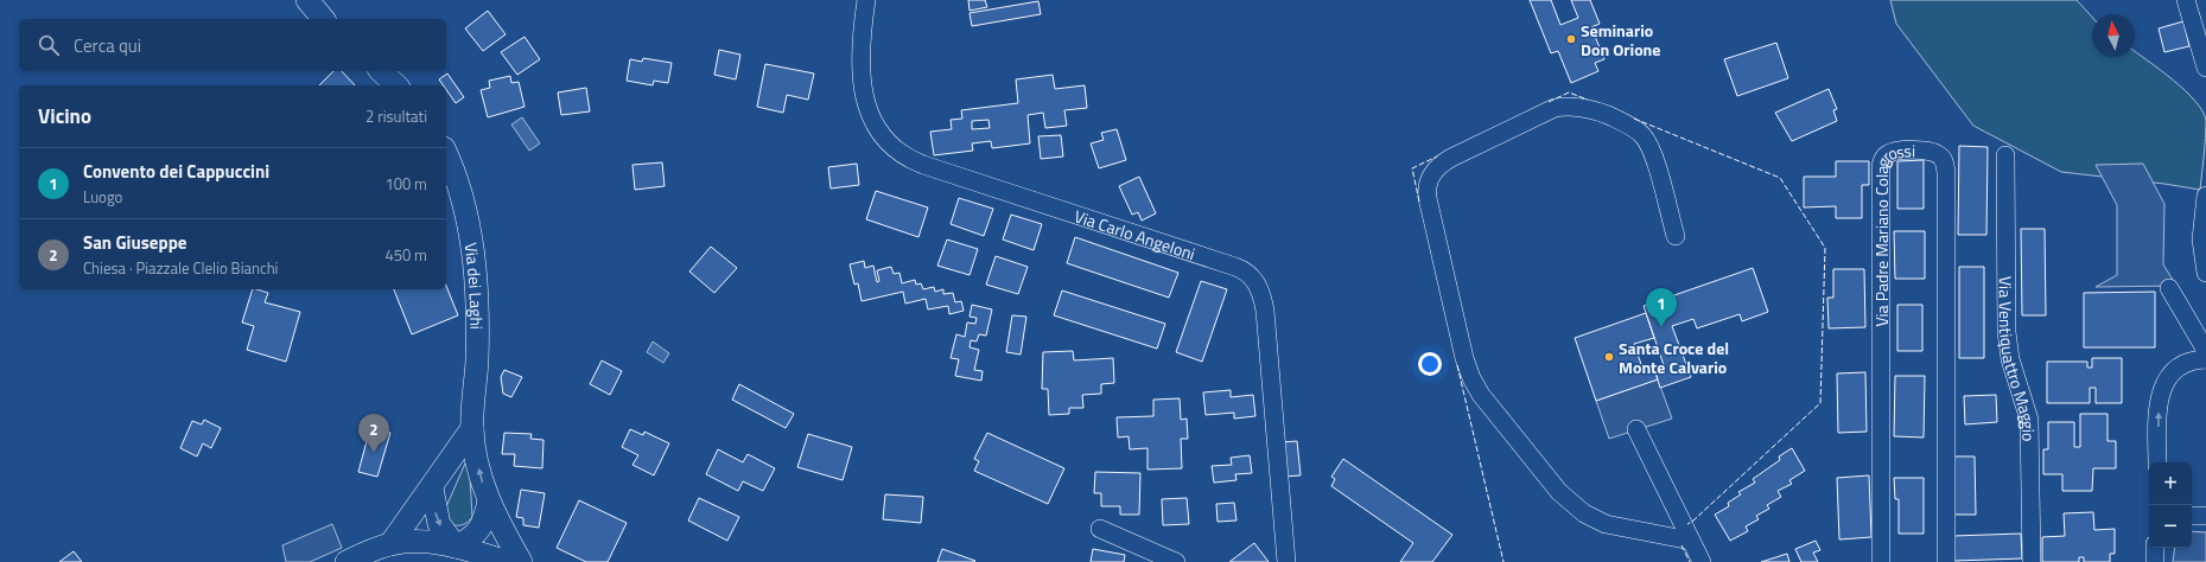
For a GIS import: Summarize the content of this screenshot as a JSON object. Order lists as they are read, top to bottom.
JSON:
{
  "streets": {
    "main road": ["Via dei Laghi"],
    "street": ["Via Carlo Angeloni", "Via Padre Mariano Colagrossi", "Via Ventiquattro Maggio"]
  },
  "places": ["Seminario Don Orione", "Santa Croce del Monte Calvario"],
  "north": "top",
  "page": {
    "search": "Cerca qui",
    "heading": ["Vicino", "2 risultati"],
    "list": [
      {
        "mark": "1",
        "name": "Convento dei Cappuccini",
        "note": "Luogo",
        "value": "100 m"
      },
      {
        "mark": "2",
        "name": "San Giuseppe",
        "note": "Chiesa · Piazzale Clelio Bianchi",
        "value": "450 m"
      }
    ],
    "pins": ["1", "2"],
    "map_buttons": ["+", "−"]
  }
}
